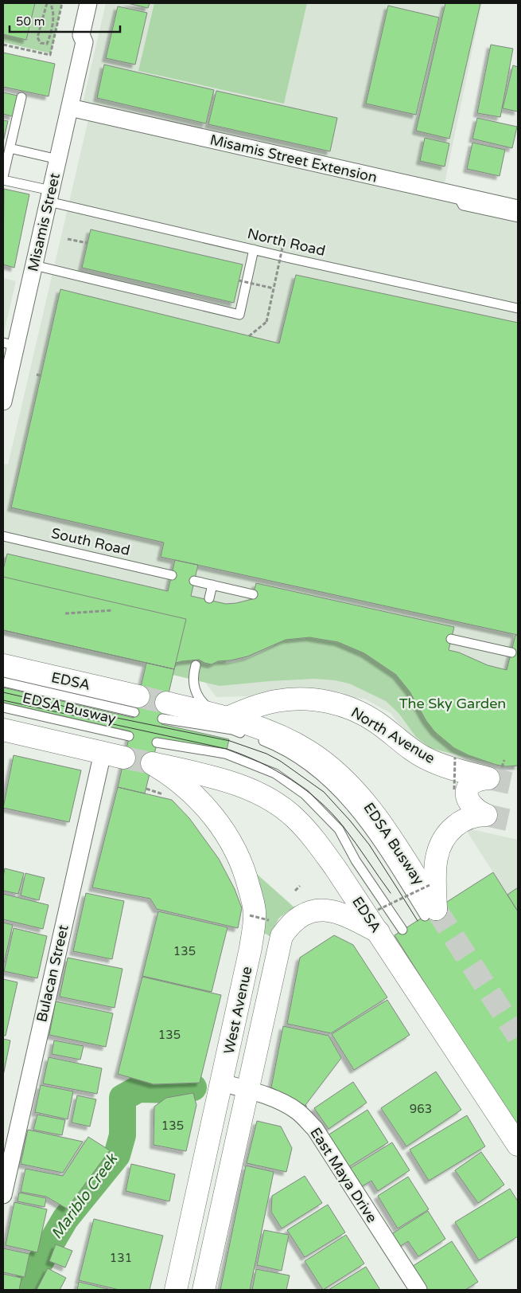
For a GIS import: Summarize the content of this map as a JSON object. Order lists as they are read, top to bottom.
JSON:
{
  "streets": {
    "main road": ["EDSA", "North Avenue", "West Avenue"],
    "street": [
      "Misamis Street Extension",
      "Misamis Street",
      "Bulacan Street",
      "East Maya Drive"
    ],
    "lane": ["North Road", "South Road", "EDSA Busway"]
  },
  "crossings": [
    ["Misamis Street Extension", "Misamis Street"],
    ["Misamis Street", "North Road"],
    ["EDSA", "EDSA Busway"],
    ["EDSA", "West Avenue"],
    ["EDSA Busway", "North Avenue"],
    ["West Avenue", "East Maya Drive"]
  ],
  "water": ["Mariblo Creek"],
  "parks": ["The Sky Garden"],
  "house_numbers": [
    "135",
    "135",
    "963",
    "135",
    "131"
  ],
  "scale_bar": "50 m"
}
